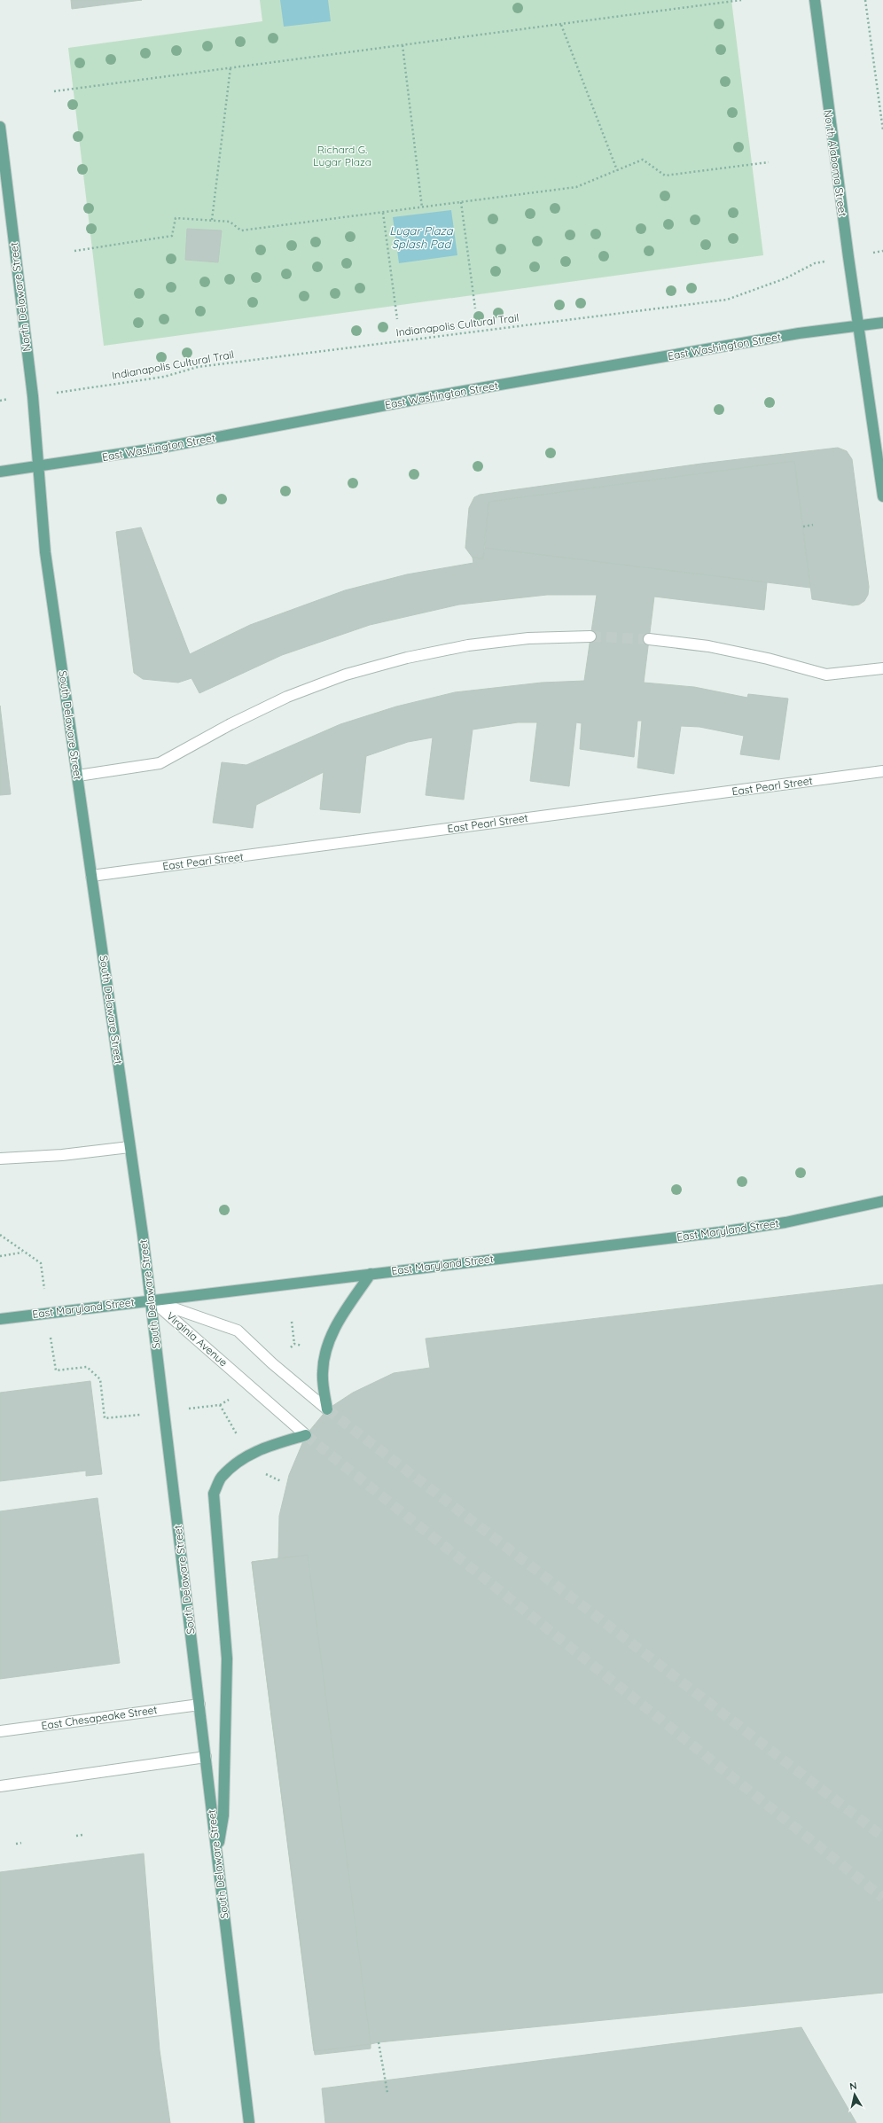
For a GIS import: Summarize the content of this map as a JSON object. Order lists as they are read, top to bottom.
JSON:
{
  "streets": {
    "main road": [
      "North Alabama Street",
      "North Delaware Street",
      "East Washington Street",
      "South Delaware Street",
      "East Maryland Street"
    ],
    "street": ["East Pearl Street", "Virginia Avenue", "East Chesapeake Street"],
    "path": ["Indianapolis Cultural Trail"]
  },
  "crossings": [
    ["North Alabama Street", "East Washington Street"],
    ["North Delaware Street", "East Washington Street"],
    ["North Delaware Street", "South Delaware Street"],
    ["East Washington Street", "South Delaware Street"],
    ["South Delaware Street", "East Pearl Street"],
    ["South Delaware Street", "East Maryland Street"],
    ["South Delaware Street", "Virginia Avenue"],
    ["South Delaware Street", "East Chesapeake Street"],
    ["East Maryland Street", "Virginia Avenue"]
  ],
  "water": ["Lugar Plaza Splash Pad"],
  "parks": ["Richard G. Lugar Plaza"],
  "north": "top"
}
